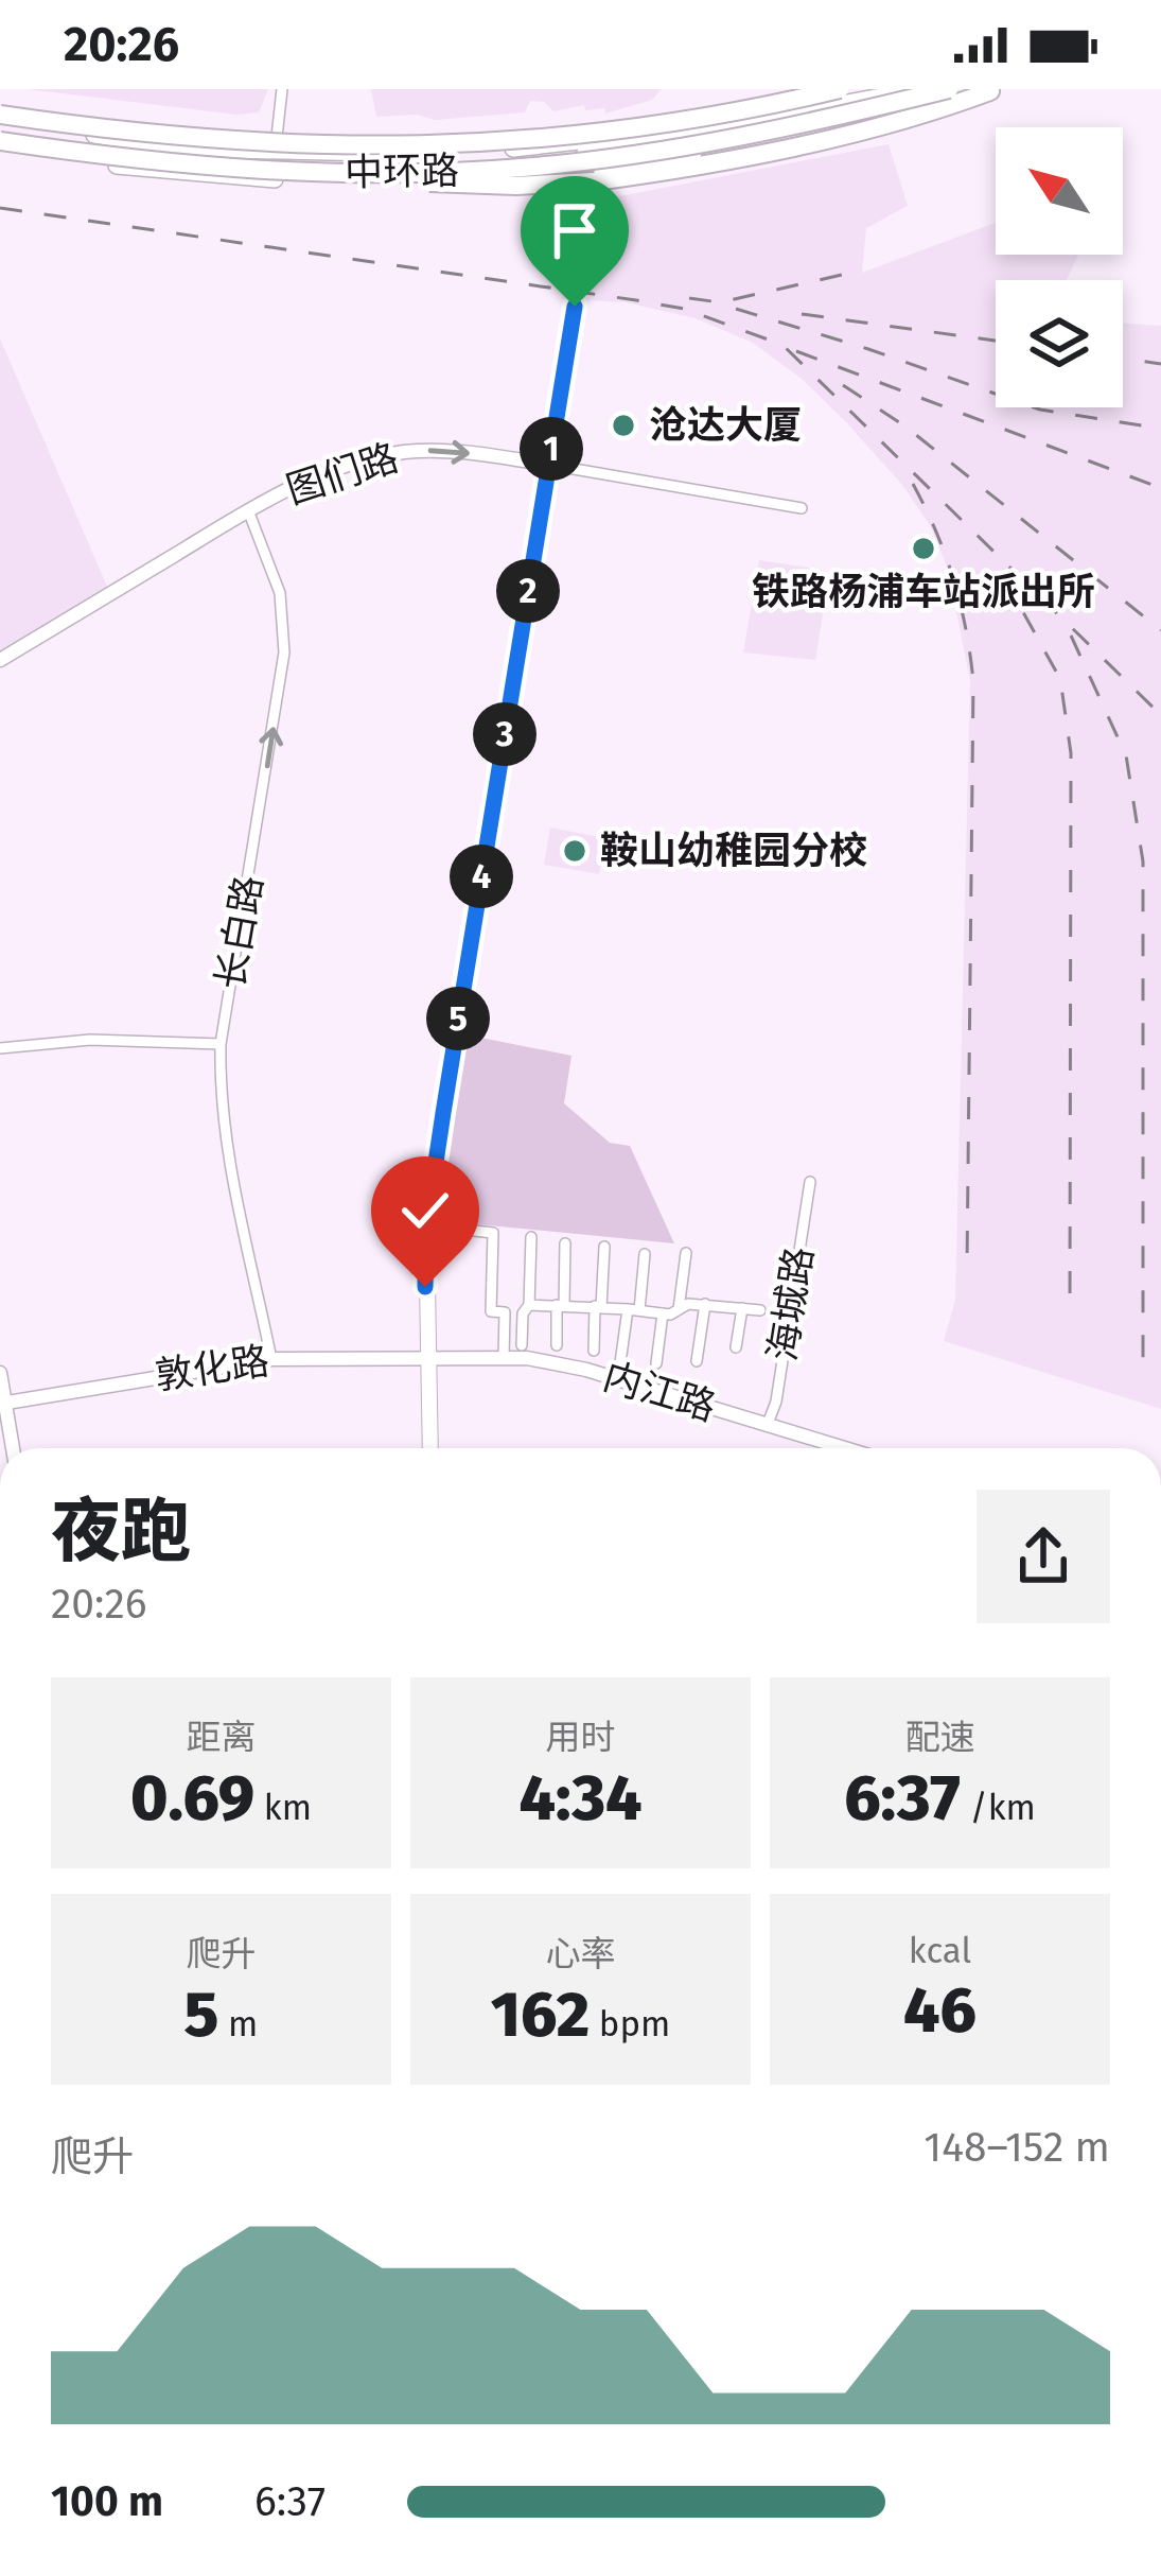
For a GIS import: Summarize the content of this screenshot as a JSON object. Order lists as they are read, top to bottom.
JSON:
{
  "streets": {
    "highway": ["中环路"],
    "street": [
      "图们路",
      "长白路",
      "海城路",
      "敦化路",
      "内江路"
    ]
  },
  "crossings": [
    ["图们路", "长白路"],
    ["长白路", "敦化路"],
    ["海城路", "内江路"],
    ["敦化路", "内江路"]
  ],
  "one_way": ["图们路", "长白路"],
  "places": ["沧达大厦", "铁路杨浦车站派出所", "鞍山幼稚园分校"],
  "north": "top left",
  "page": {
    "status": "20:26",
    "pins": [
      "1",
      "2",
      "3",
      "4",
      "5"
    ],
    "heading": ["夜跑", "20:26"],
    "stats": [
      ["距离", "0.69 km"],
      ["用时", "4:34"],
      ["配速", "6:37 /km"],
      ["爬升", "5 m"],
      ["心率", "162 bpm"],
      ["kcal", "46"]
    ],
    "chart": ["爬升", "148–152 m"],
    "list": [
      {
        "name": "100 m",
        "note": "6:37"
      }
    ]
  }
}
